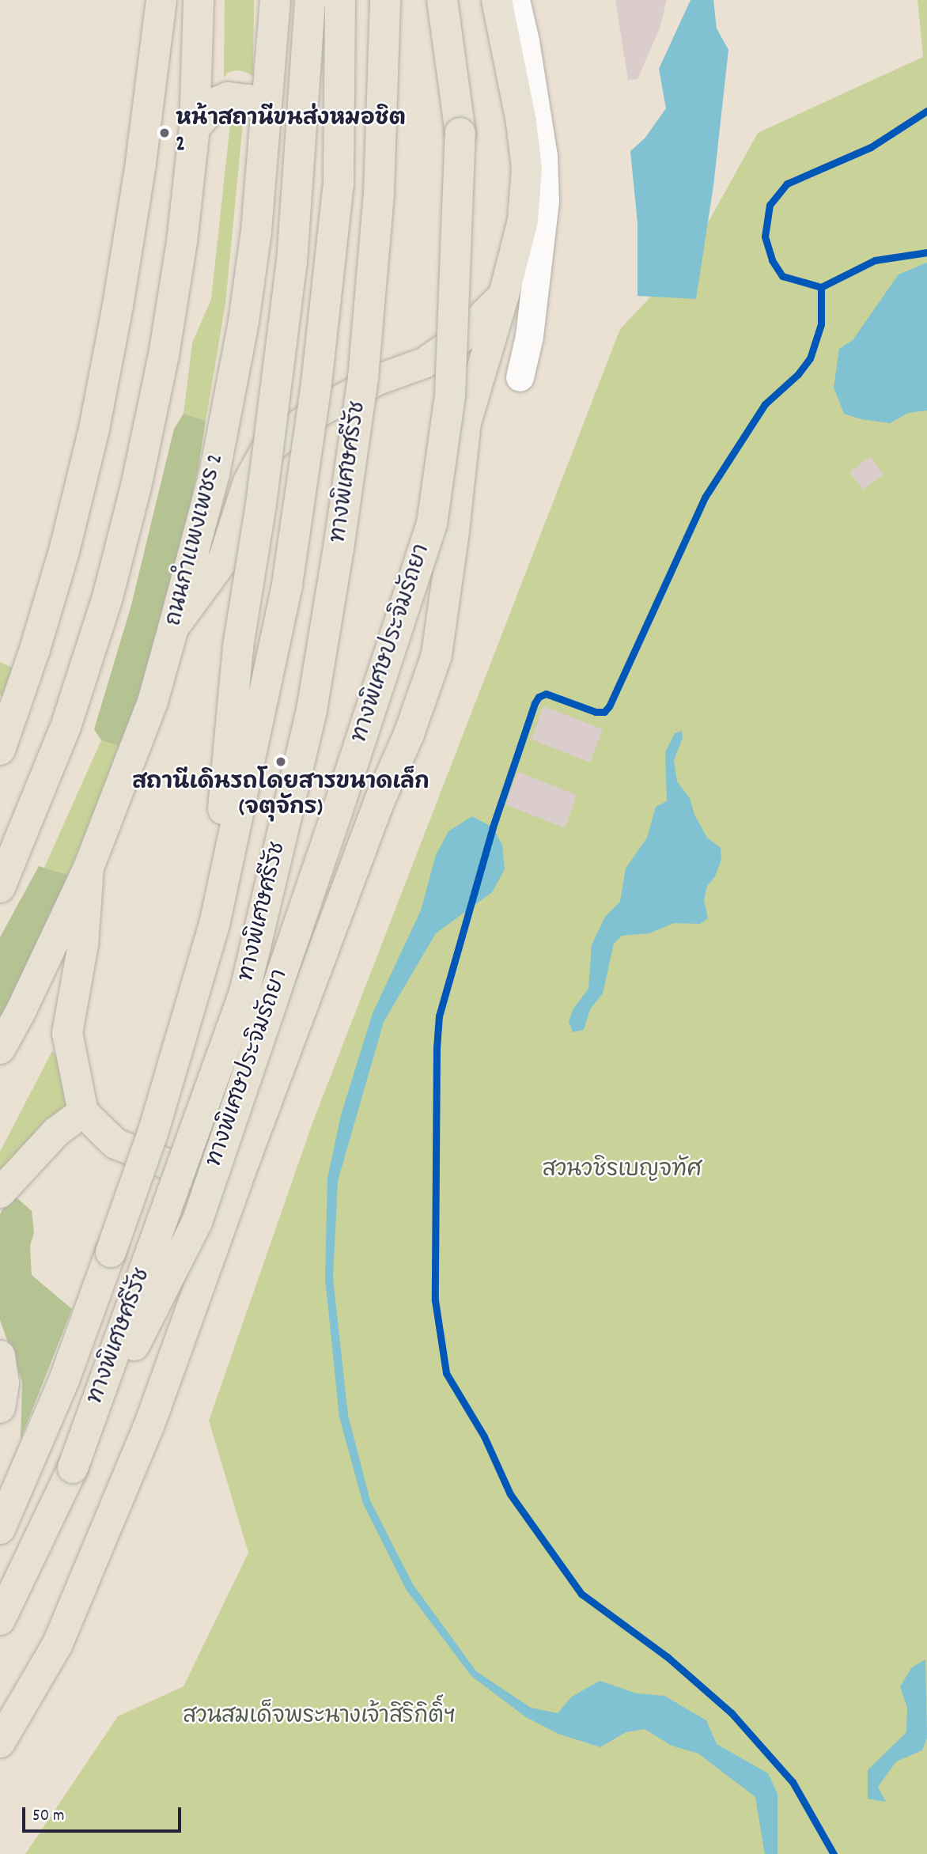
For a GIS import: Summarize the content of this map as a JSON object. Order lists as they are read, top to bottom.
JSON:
{
  "streets": {
    "main road": ["ทางพิเศษศรีรัช", "ถนนกำแพงเพชร 2", "ทางพิเศษประจิมรัถยา"]
  },
  "crossings": [
    ["ทางพิเศษศรีรัช", "ทางพิเศษประจิมรัถยา"]
  ],
  "parks": ["สวนวชิรเบญจทัศ", "สวนสมเด็จพระนางเจ้าสิริกิติ์ฯ"],
  "places": ["หน้าสถานีขนส่งหมอชิต 2", "สถานีเดินรถโดยสารขนาดเล็ก (จตุจักร)"],
  "scale_bar": "50 m"
}
